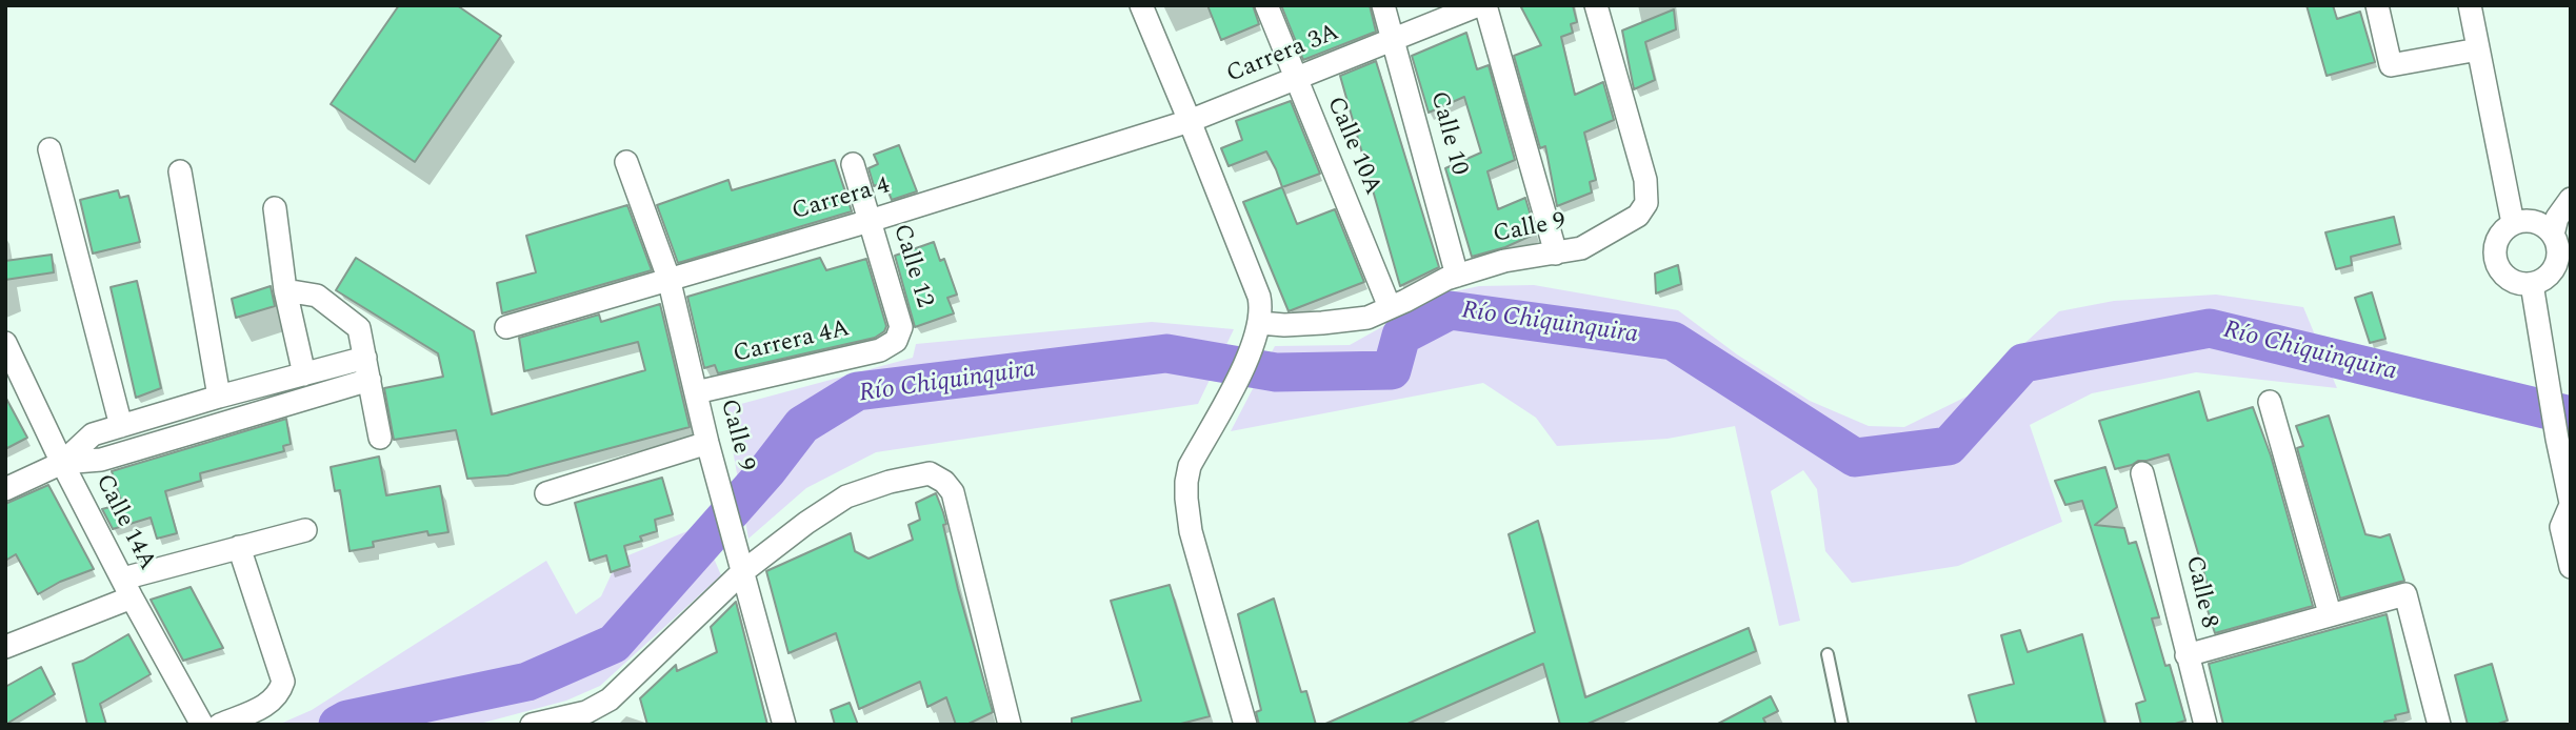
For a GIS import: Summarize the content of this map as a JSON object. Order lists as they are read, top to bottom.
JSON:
{
  "streets": {
    "street": [
      "Carrera 3A",
      "Calle 10",
      "Calle 10A",
      "Carrera 4",
      "Calle 9",
      "Calle 12",
      "Carrera 4A",
      "Calle 14A",
      "Calle 8"
    ]
  },
  "crossings": [
    ["Carrera 3A", "Calle 10"],
    ["Carrera 3A", "Calle 10A"],
    ["Carrera 3A", "Carrera 4"],
    ["Calle 10", "Calle 9"],
    ["Calle 10A", "Calle 9"],
    ["Carrera 4", "Calle 9"],
    ["Carrera 4", "Calle 12"],
    ["Calle 9", "Carrera 4A"],
    ["Calle 12", "Carrera 4A"]
  ],
  "water": ["Río Chiquinquira"]
}
